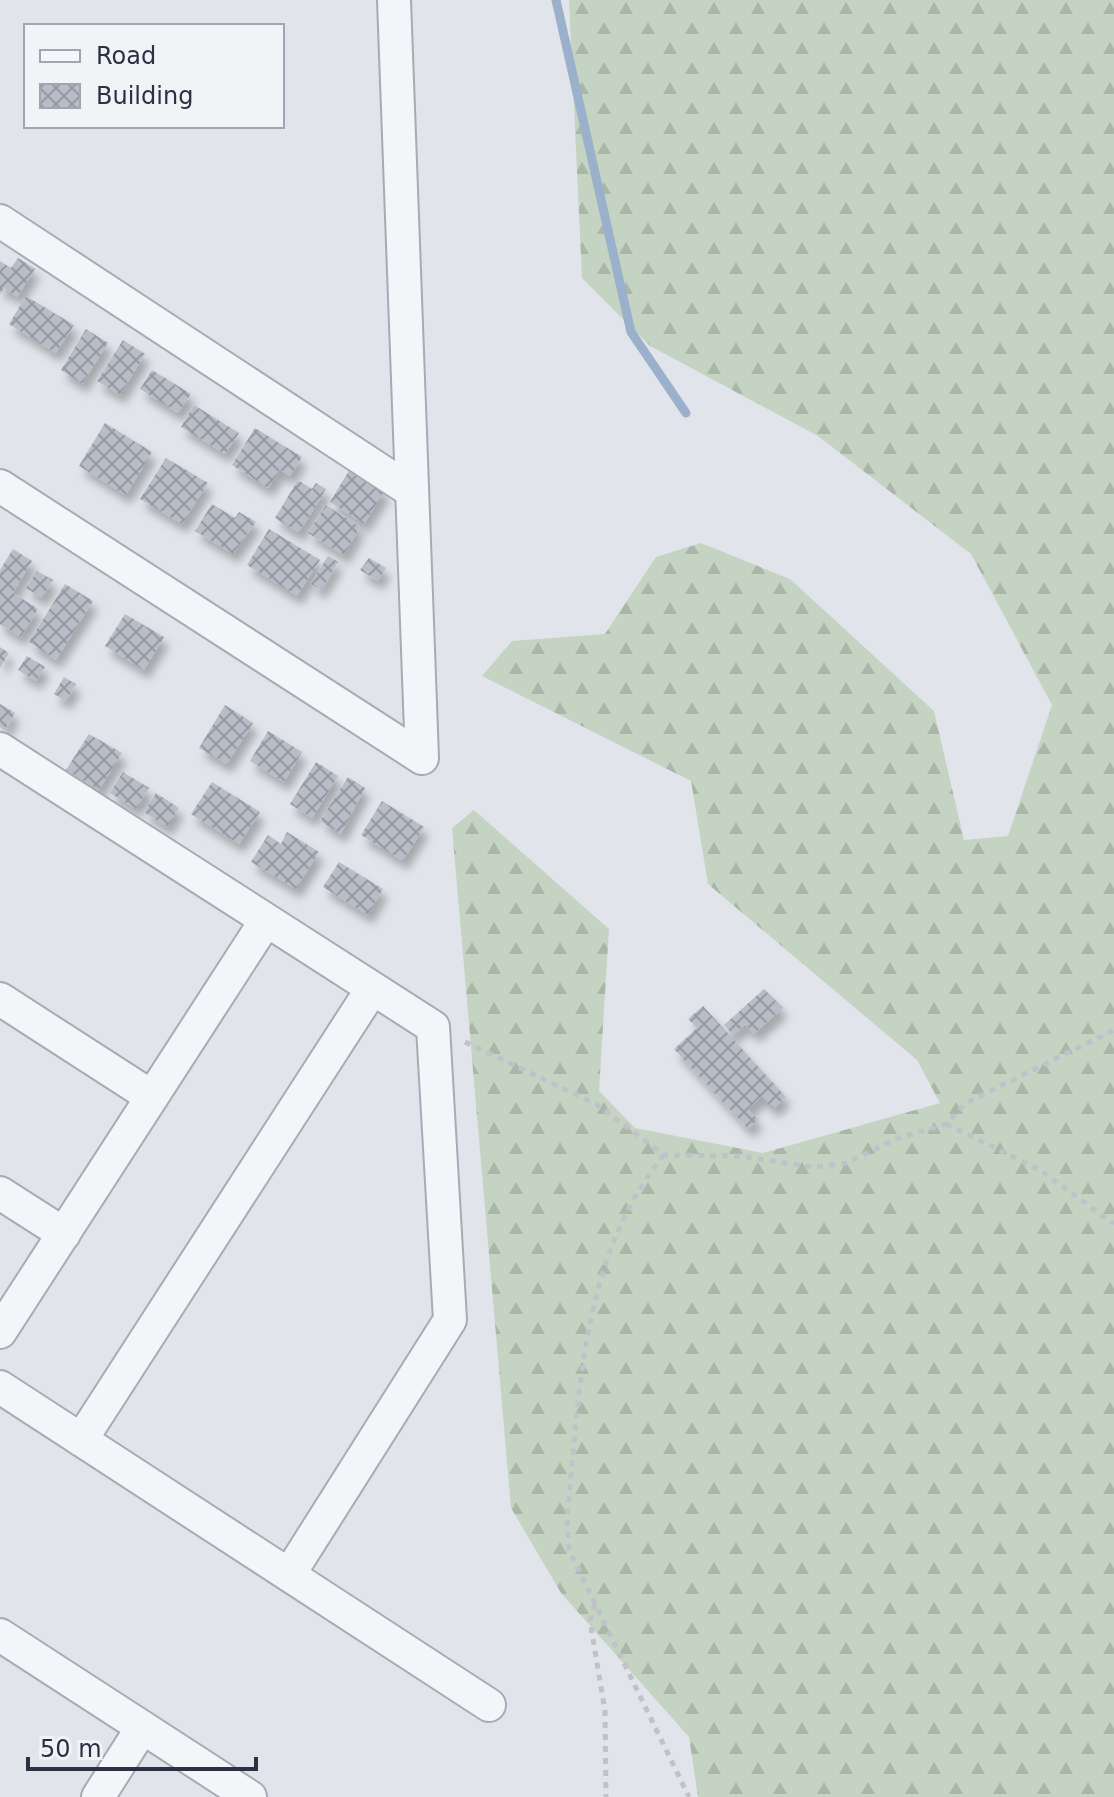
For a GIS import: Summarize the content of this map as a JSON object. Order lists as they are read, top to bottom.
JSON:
{
  "legend": ["Road", "Building"],
  "scale_bar": "50 m"
}
